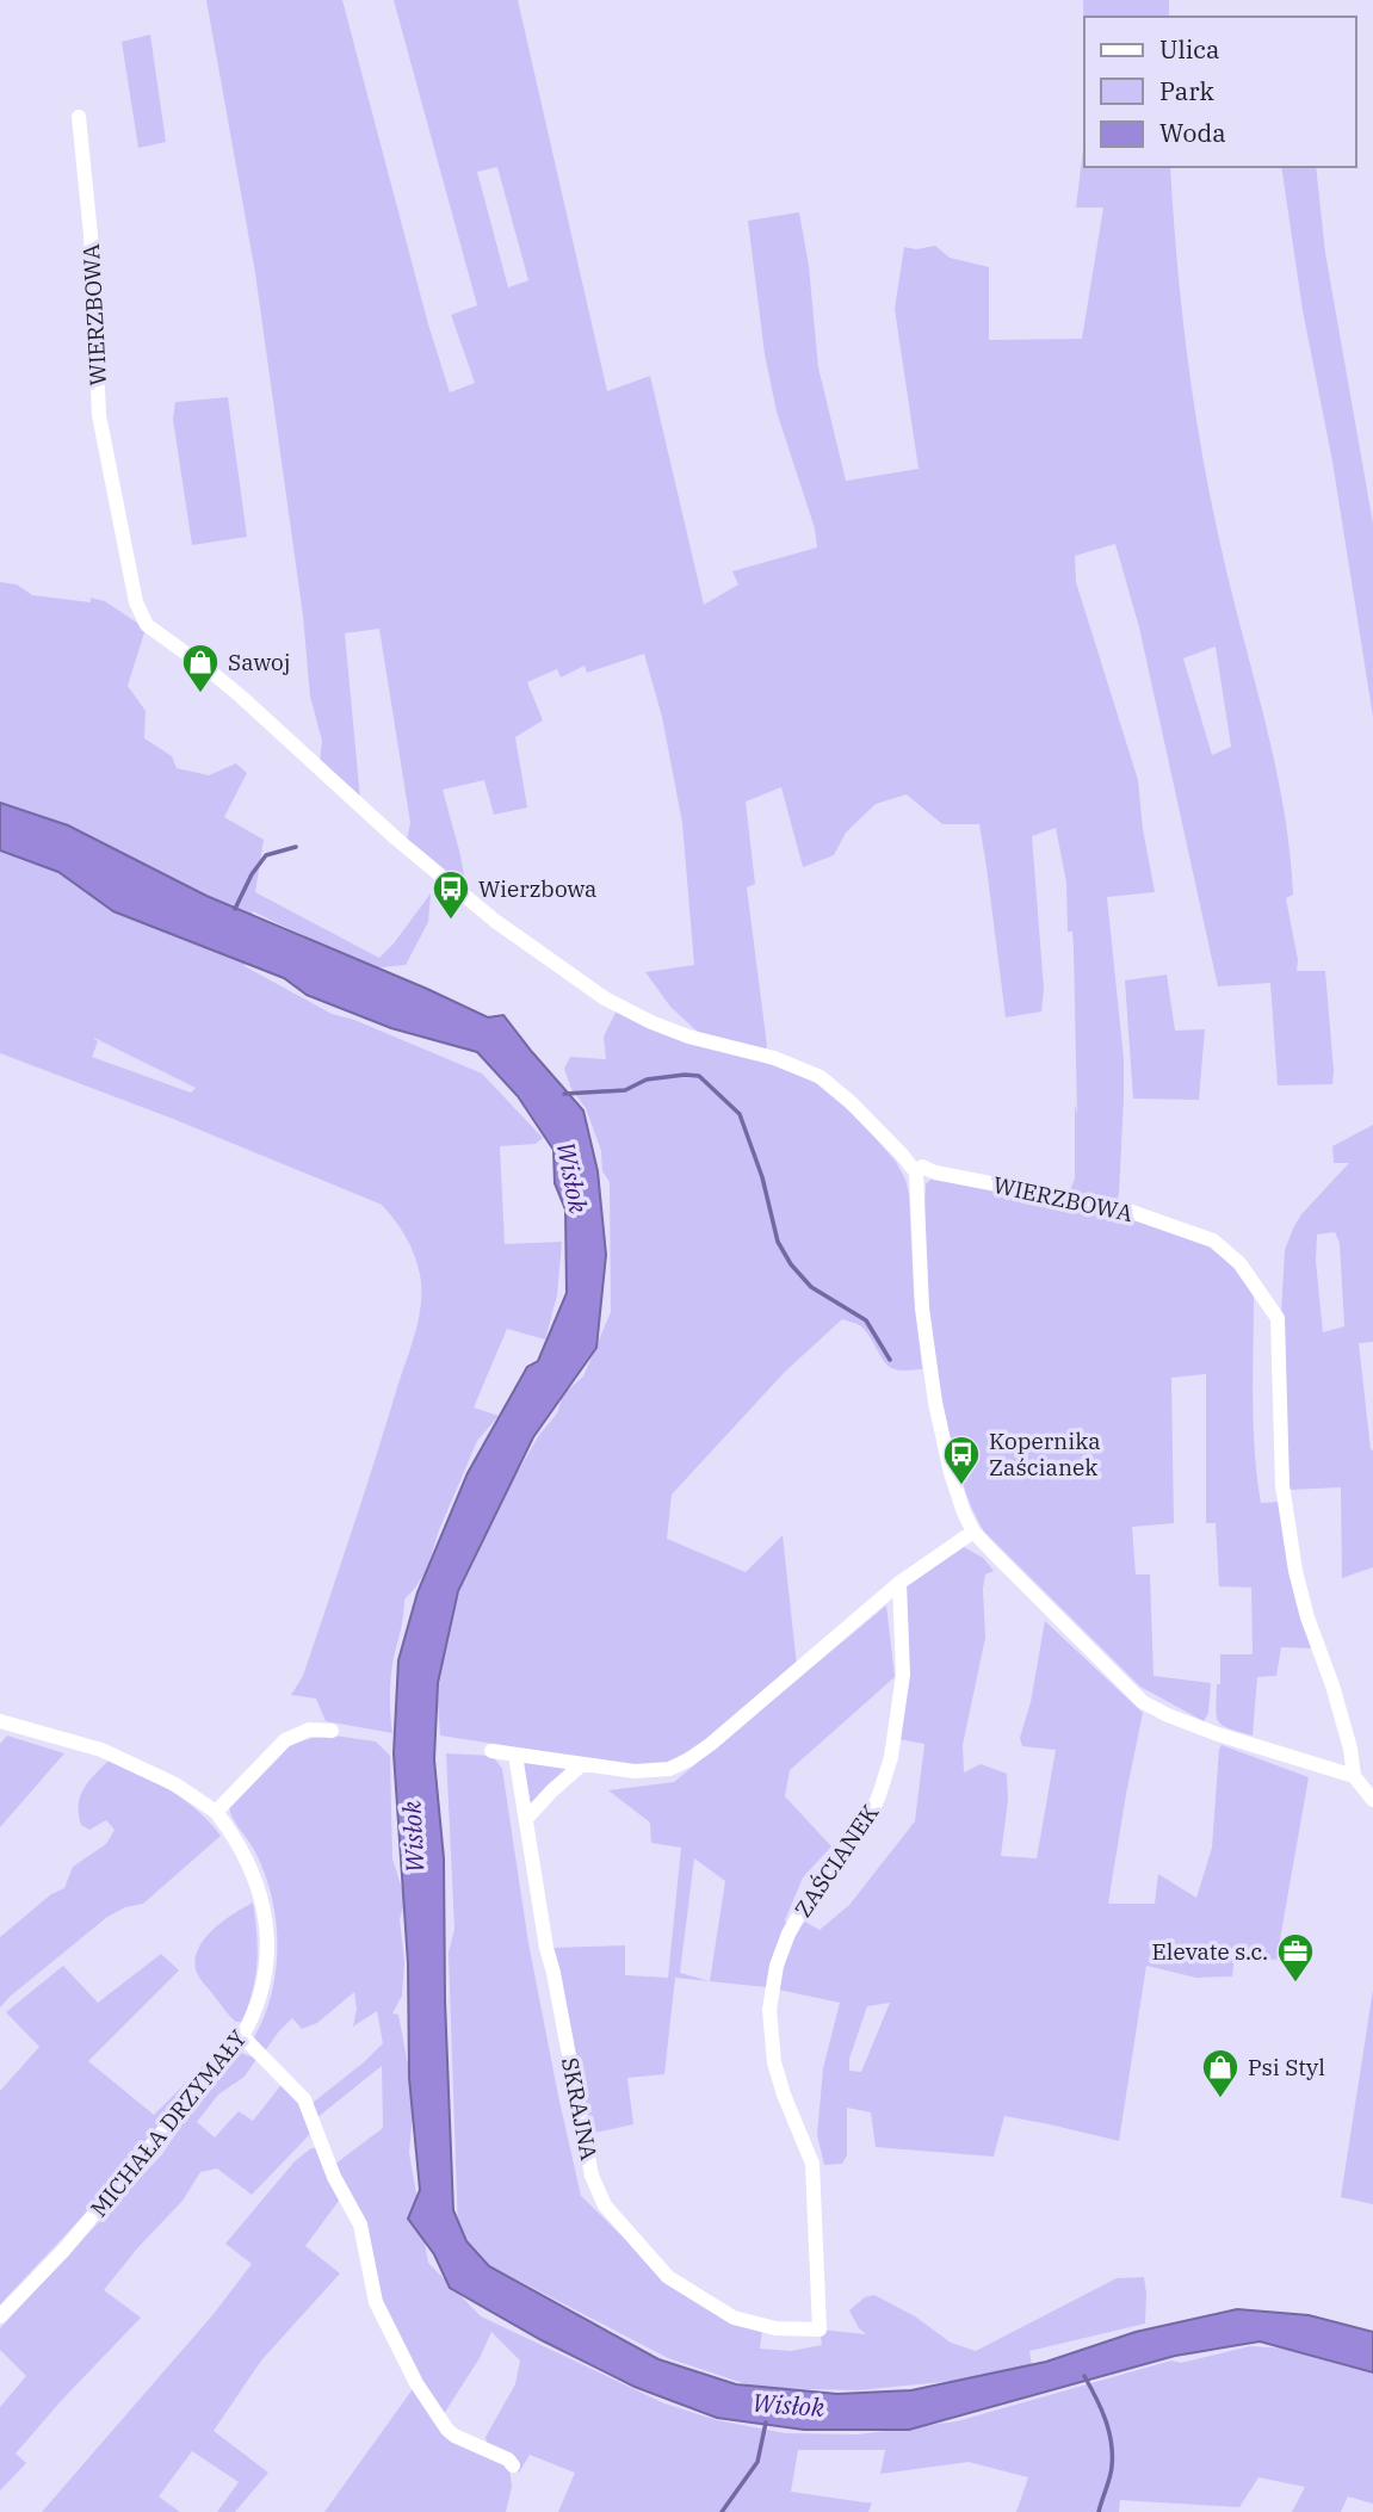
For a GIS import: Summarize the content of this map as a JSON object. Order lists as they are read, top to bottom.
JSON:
{
  "streets": {
    "street": [
      "WIERZBOWA",
      "ZAŚCIANEK",
      "SKRAJNA",
      "MICHAŁA DRZYMAŁY"
    ]
  },
  "crossings": [
    ["ZAŚCIANEK", "SKRAJNA"]
  ],
  "water": ["Wisłok"],
  "places": {
    "shop": ["Sawoj", "Psi Styl"],
    "bus stop": ["Wierzbowa", "Kopernika Zaścianek"],
    "office": ["Elevate s.c."]
  },
  "legend": ["Ulica", "Park", "Woda"]
}
